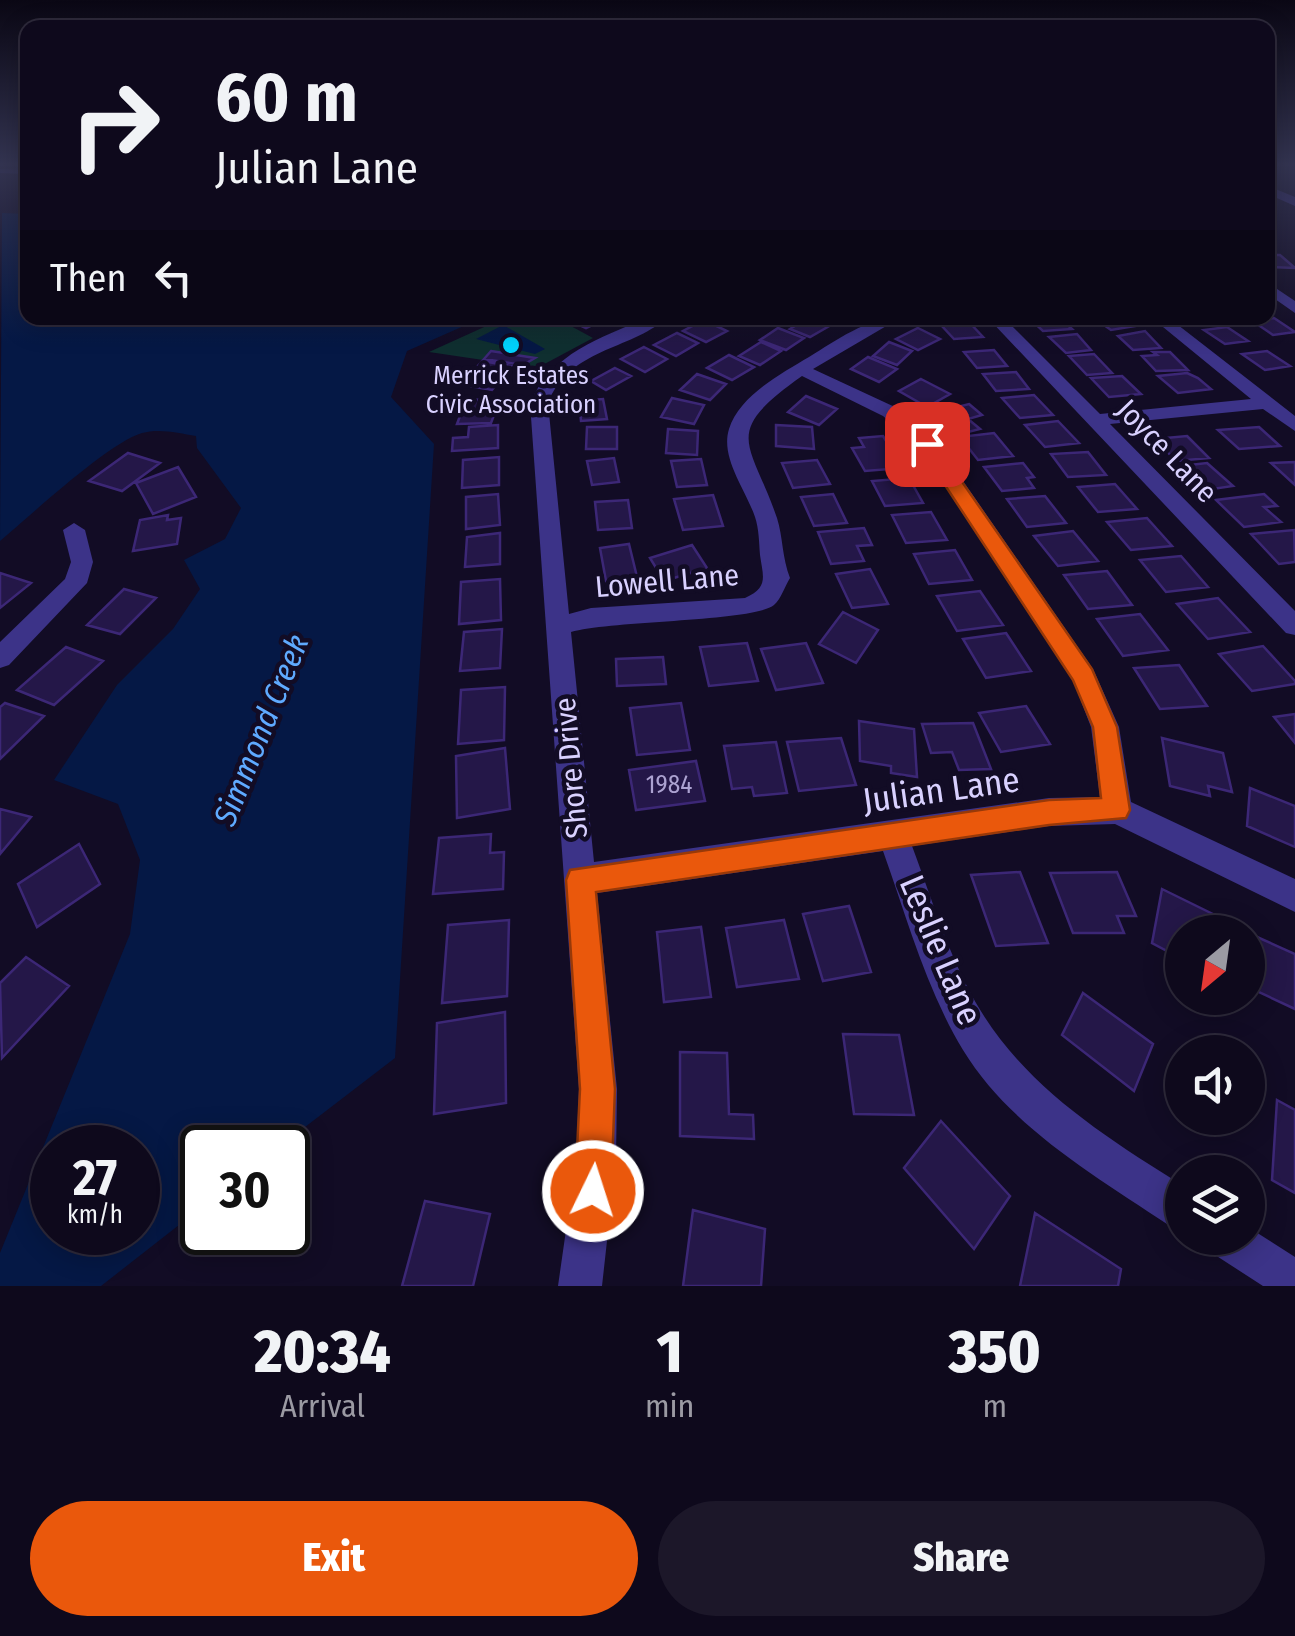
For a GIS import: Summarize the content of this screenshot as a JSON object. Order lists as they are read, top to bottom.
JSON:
{
  "streets": {
    "street": [
      "Joyce Lane",
      "Lowell Lane",
      "Shore Drive",
      "Julian Lane",
      "Leslie Lane"
    ]
  },
  "crossings": [
    ["Lowell Lane", "Shore Drive"],
    ["Shore Drive", "Julian Lane"],
    ["Julian Lane", "Leslie Lane"]
  ],
  "water": ["Simmond Creek"],
  "places": ["Merrick Estates Civic Association"],
  "house_numbers": ["1984"],
  "north": "bottom left",
  "page": {
    "turn": ["60 m", "Julian Lane"],
    "then": "Then",
    "speed": "27 km/h",
    "limit": "30",
    "eta": [
      "20:34",
      "Arrival",
      "1",
      "min",
      "350",
      "m"
    ],
    "buttons": ["Exit", "Share"]
  }
}
